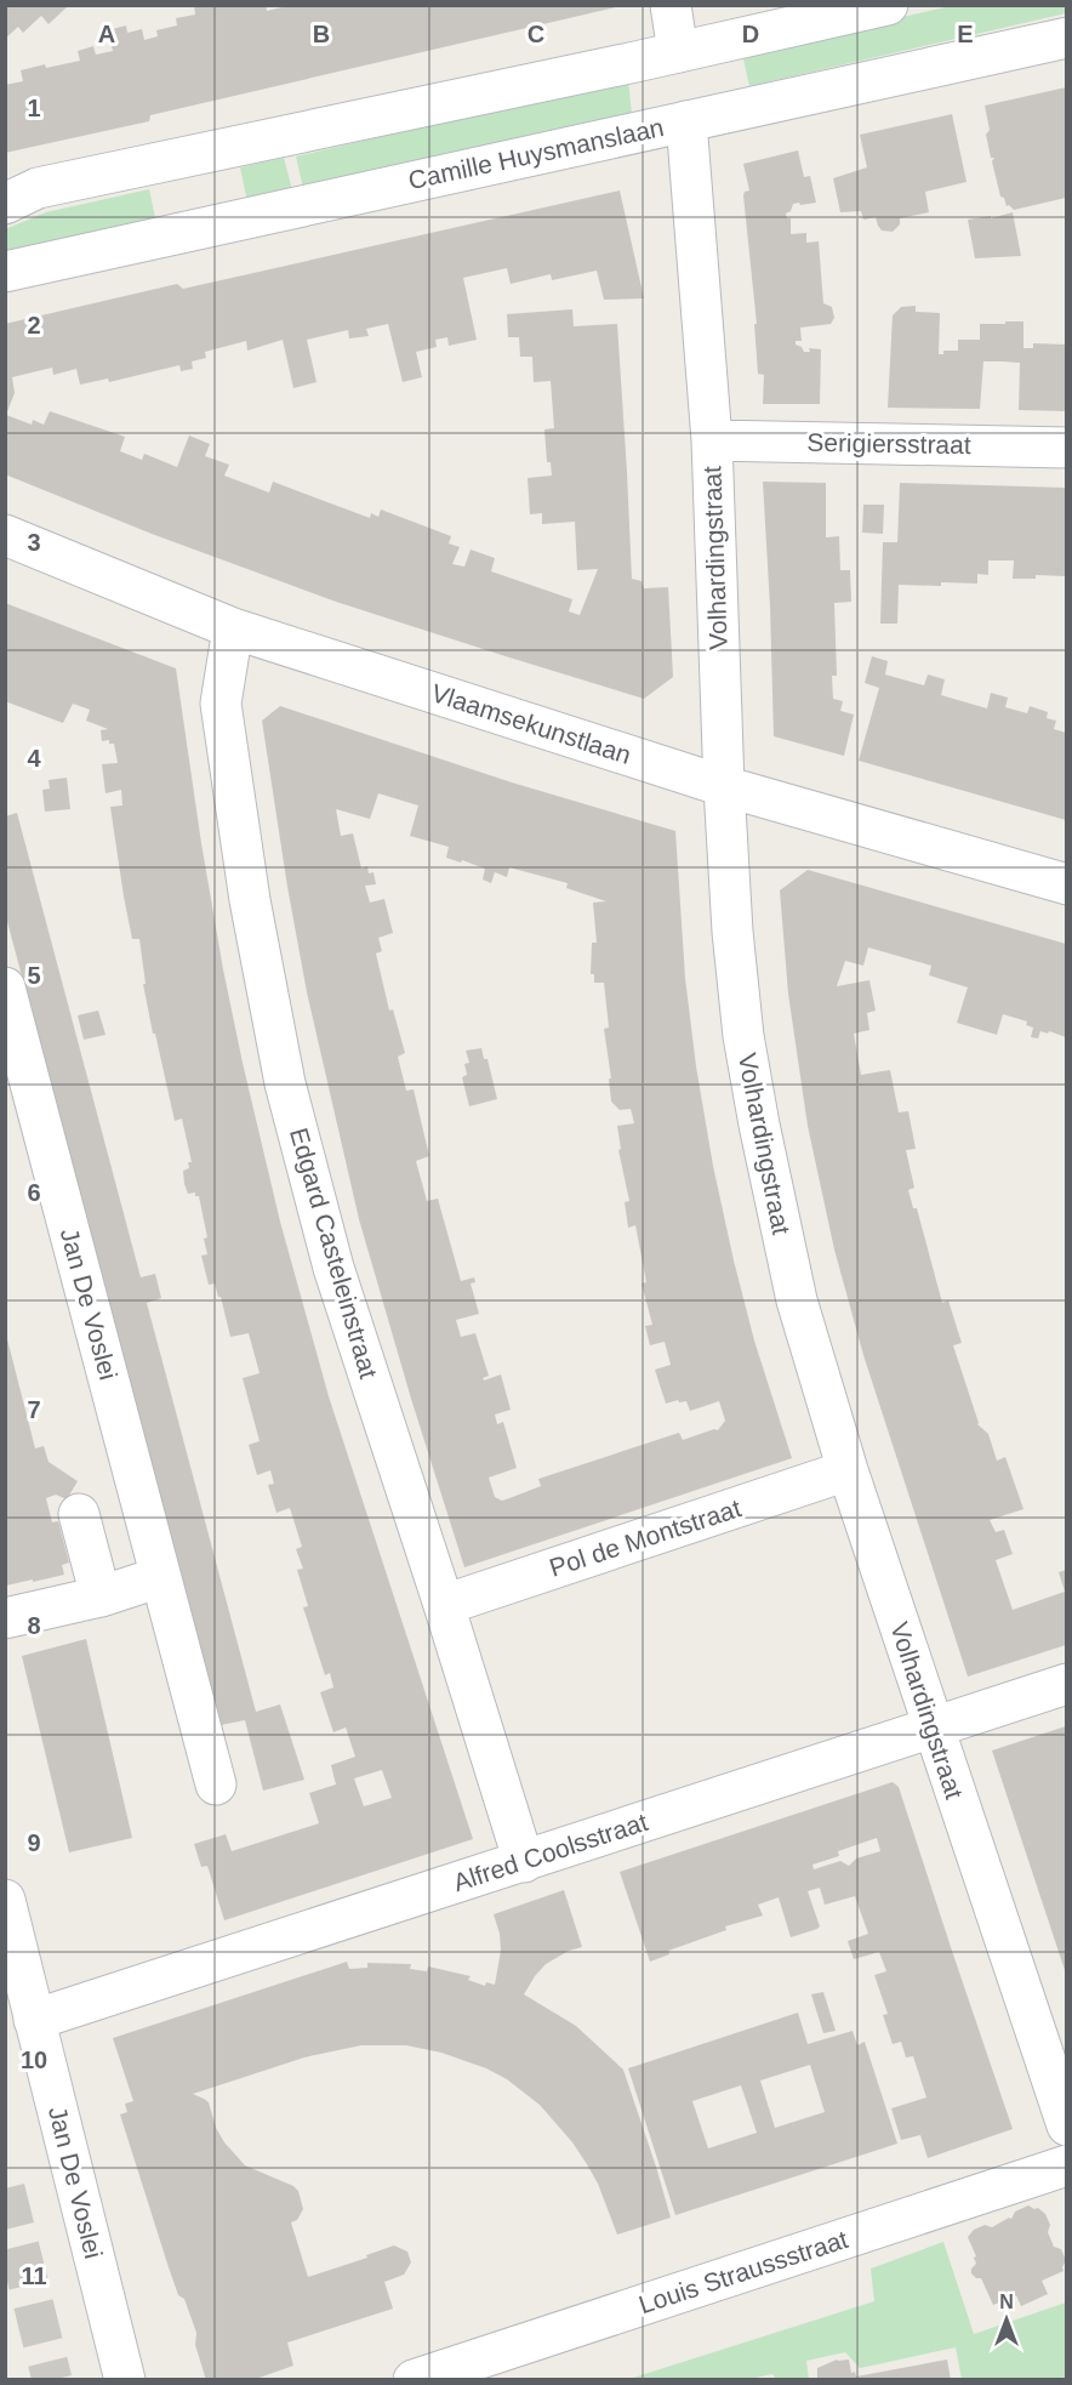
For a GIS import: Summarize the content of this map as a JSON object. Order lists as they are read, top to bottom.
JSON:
{
  "streets": {
    "street": [
      "Camille Huysmanslaan",
      "Serigiersstraat",
      "Volhardingstraat",
      "Vlaamsekunstlaan",
      "Edgard Casteleinstraat",
      "Jan De Voslei",
      "Pol de Montstraat",
      "Alfred Coolsstraat",
      "Louis Straussstraat"
    ]
  },
  "crossings": [
    ["Camille Huysmanslaan", "Volhardingstraat"],
    ["Serigiersstraat", "Volhardingstraat"],
    ["Volhardingstraat", "Vlaamsekunstlaan"],
    ["Volhardingstraat", "Pol de Montstraat"],
    ["Volhardingstraat", "Alfred Coolsstraat"],
    ["Vlaamsekunstlaan", "Edgard Casteleinstraat"],
    ["Edgard Casteleinstraat", "Pol de Montstraat"],
    ["Edgard Casteleinstraat", "Alfred Coolsstraat"],
    ["Jan De Voslei", "Alfred Coolsstraat"]
  ],
  "north": "top",
  "grid": {
    "columns": [
      "A",
      "B",
      "C",
      "D",
      "E"
    ],
    "rows": [
      "1",
      "2",
      "3",
      "4",
      "5",
      "6",
      "7",
      "8",
      "9",
      "10",
      "11"
    ]
  }
}
